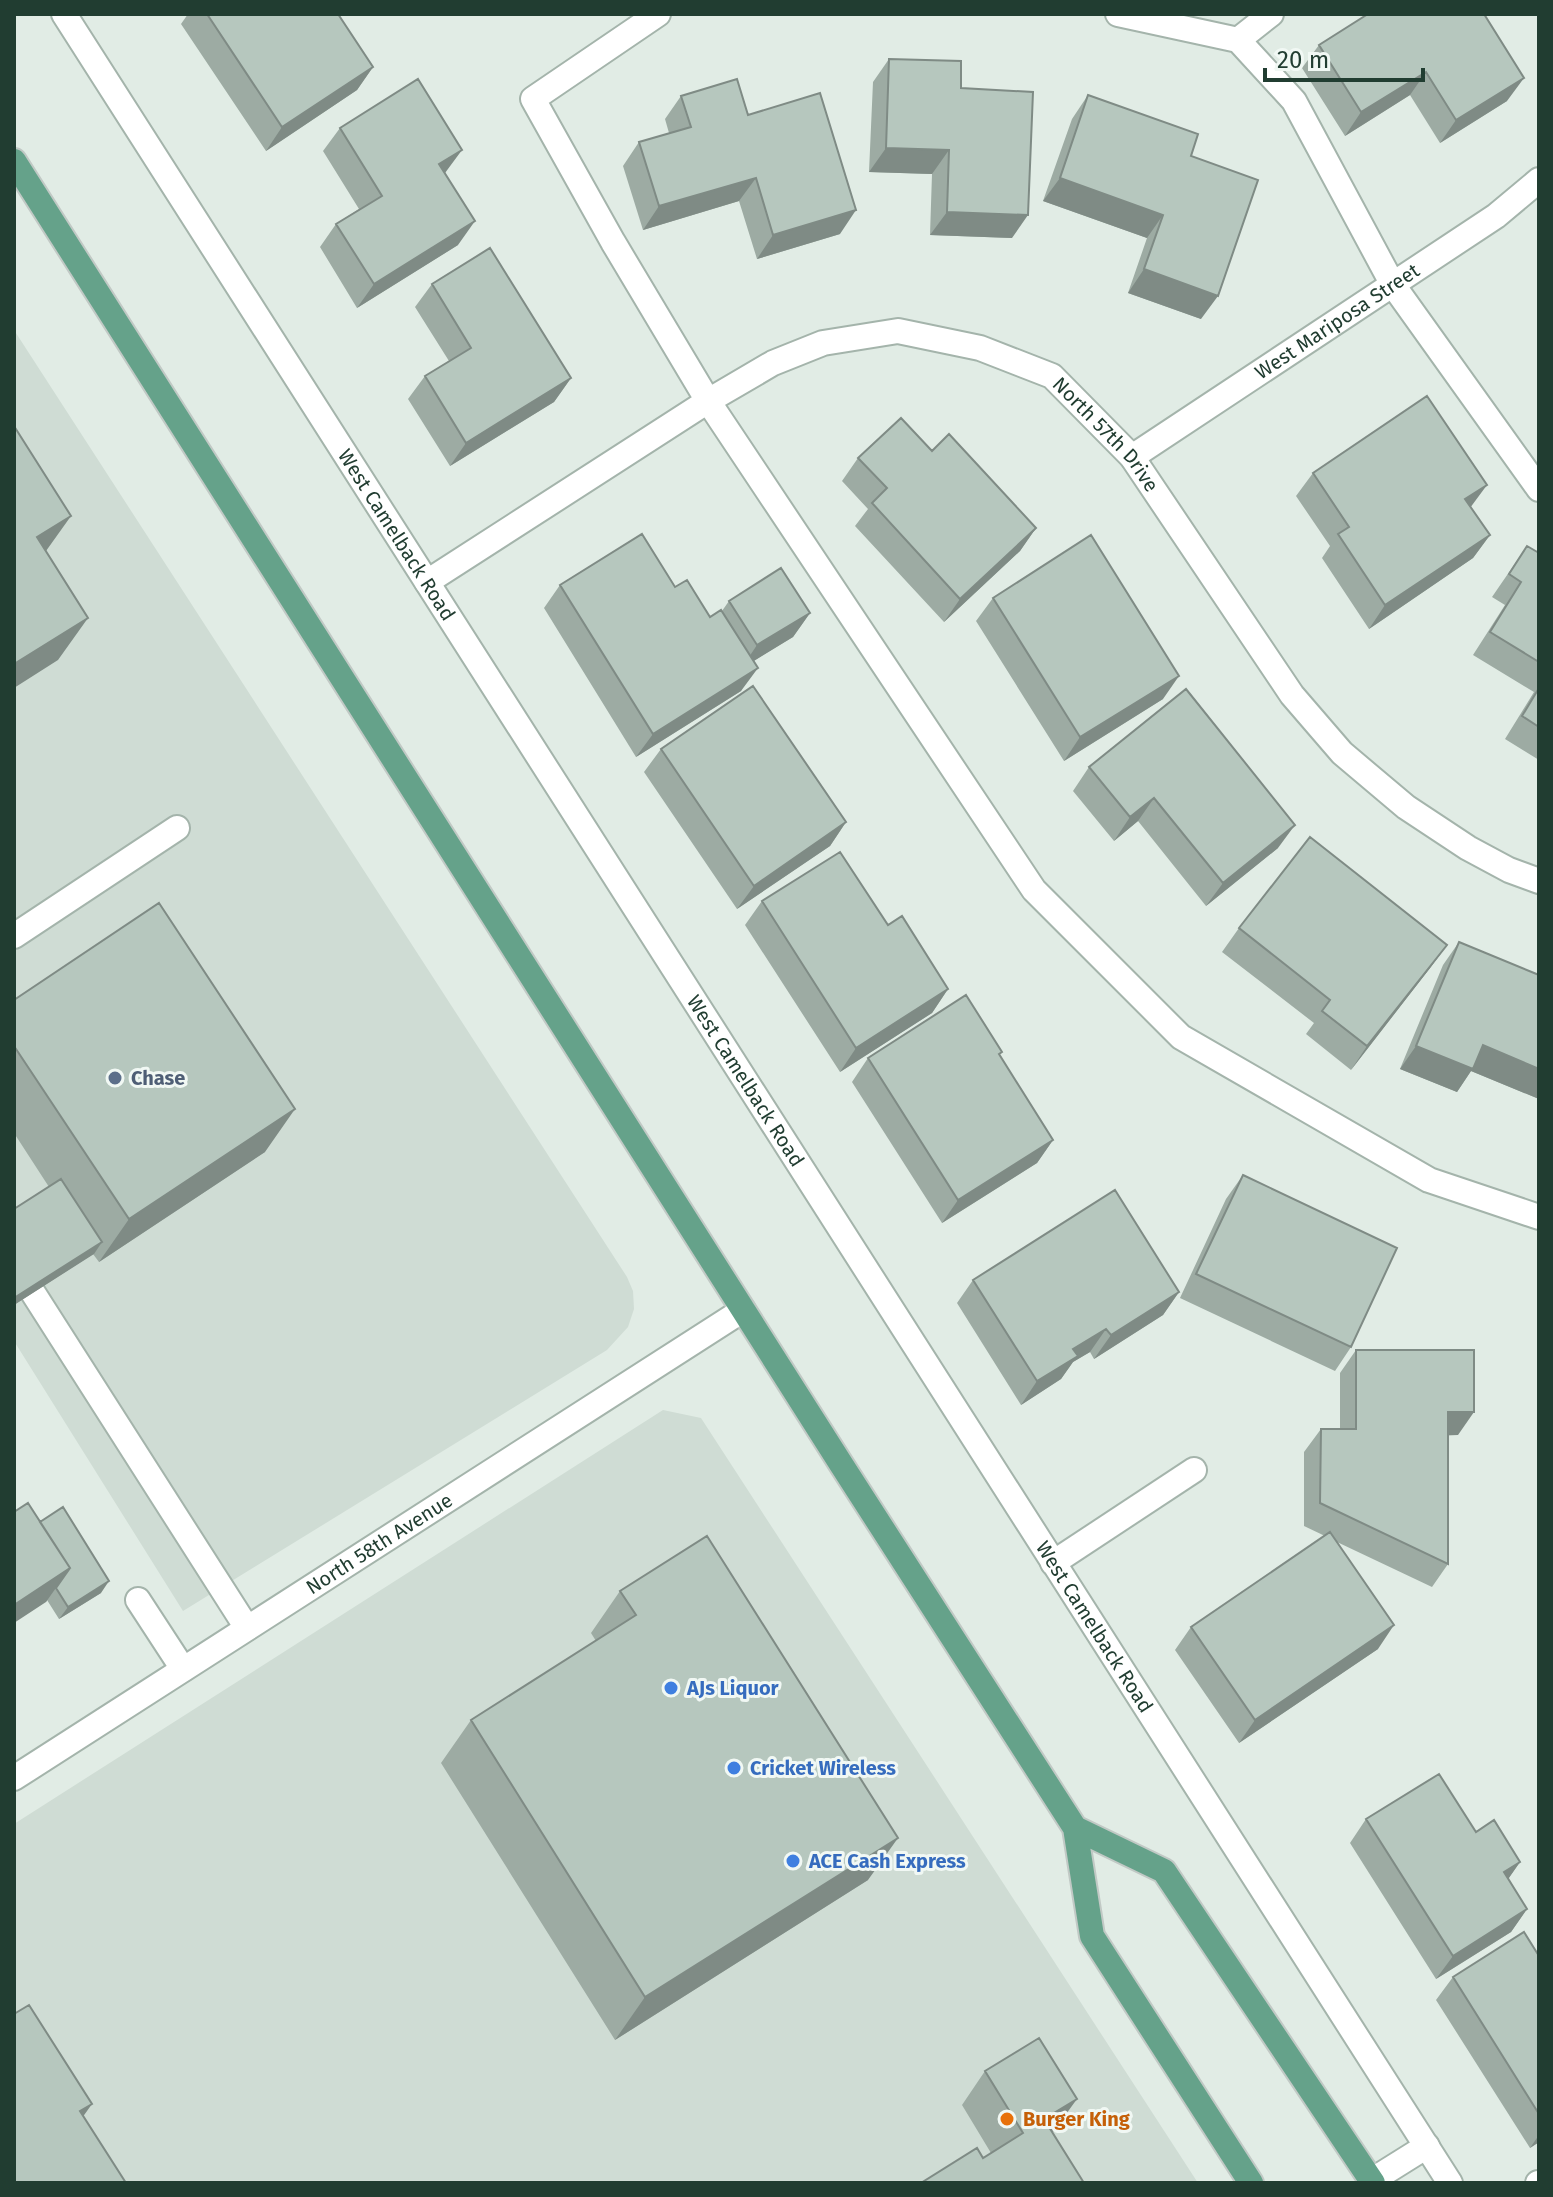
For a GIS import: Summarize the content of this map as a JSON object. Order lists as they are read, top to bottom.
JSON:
{
  "streets": {
    "street": [
      "West Mariposa Street",
      "North 57th Drive",
      "West Camelback Road",
      "North 58th Avenue"
    ]
  },
  "crossings": [
    ["West Mariposa Street", "North 57th Drive"],
    ["North 57th Drive", "West Camelback Road"]
  ],
  "places": [
    "Chase",
    "AJs Liquor",
    "Cricket Wireless",
    "ACE Cash Express",
    "Burger King"
  ],
  "scale_bar": "20 m"
}
